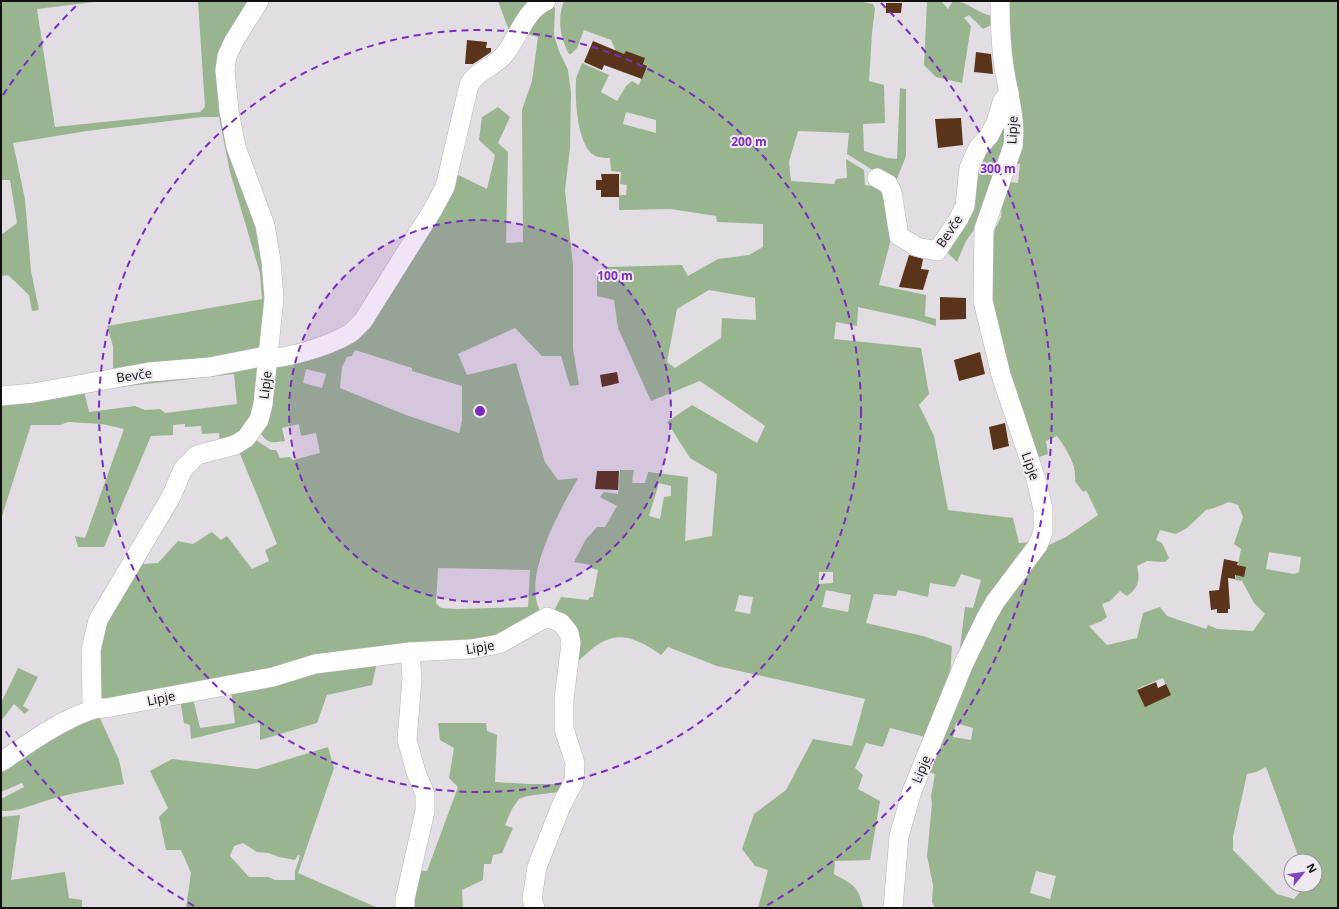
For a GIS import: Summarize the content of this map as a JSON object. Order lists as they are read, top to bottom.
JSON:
{
  "streets": {
    "street": ["Lipje", "Bevče"]
  },
  "crossings": [
    ["Lipje", "Bevče"]
  ],
  "north": "top right",
  "rings": ["200 m", "300 m", "100 m"]
}
